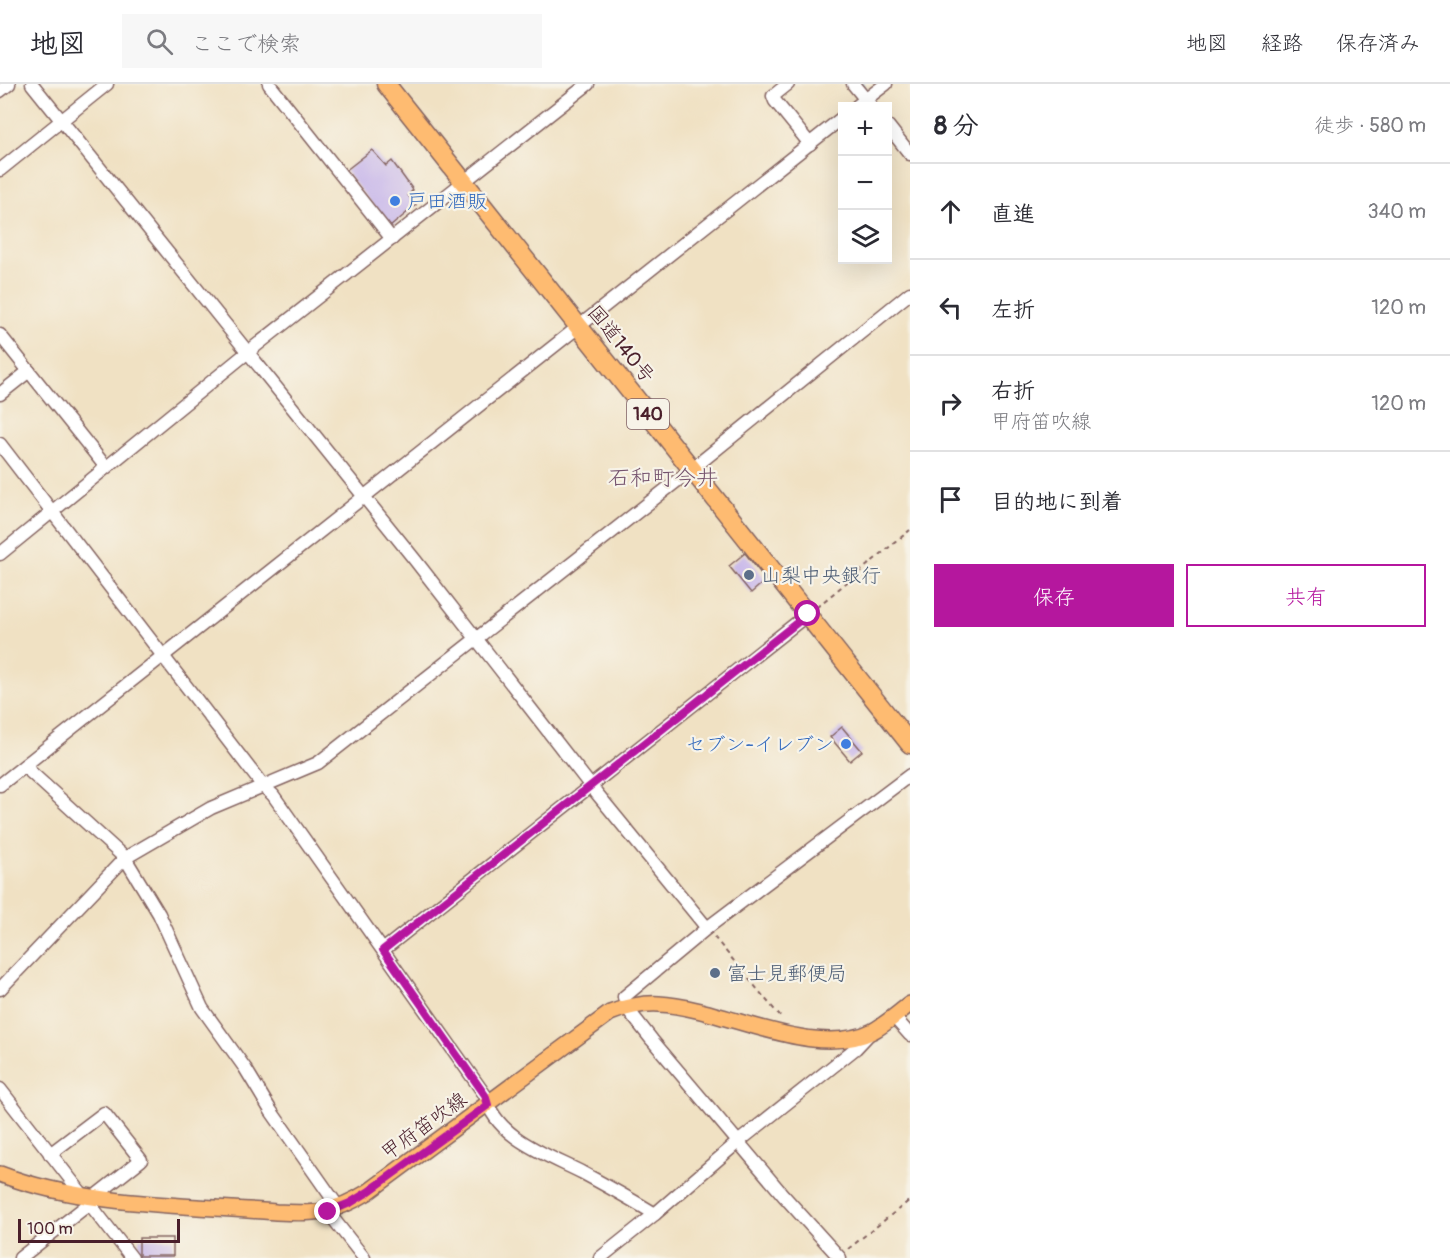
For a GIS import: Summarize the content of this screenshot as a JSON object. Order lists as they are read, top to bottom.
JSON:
{
  "streets": {
    "highway": ["国道140号", "140"],
    "main road": ["甲府笛吹線"]
  },
  "districts": ["石和町今井"],
  "places": [
    "戸田酒販",
    "山梨中央銀行",
    "セブン-イレブン",
    "富士見郵便局"
  ],
  "scale_bar": "100 m",
  "page": {
    "header": "地図",
    "search": "ここで検索",
    "nav": ["地図", "経路", "保存済み"],
    "heading": ["8 分", "徒歩 · 580 m"],
    "map_buttons": ["+", "−"],
    "list": [
      ["直進", "340 m"],
      ["左折", "120 m"],
      ["右折", "甲府笛吹線", "120 m"],
      "目的地に到着"
    ],
    "buttons": ["保存", "共有"],
    "scale": "100 m"
  }
}
